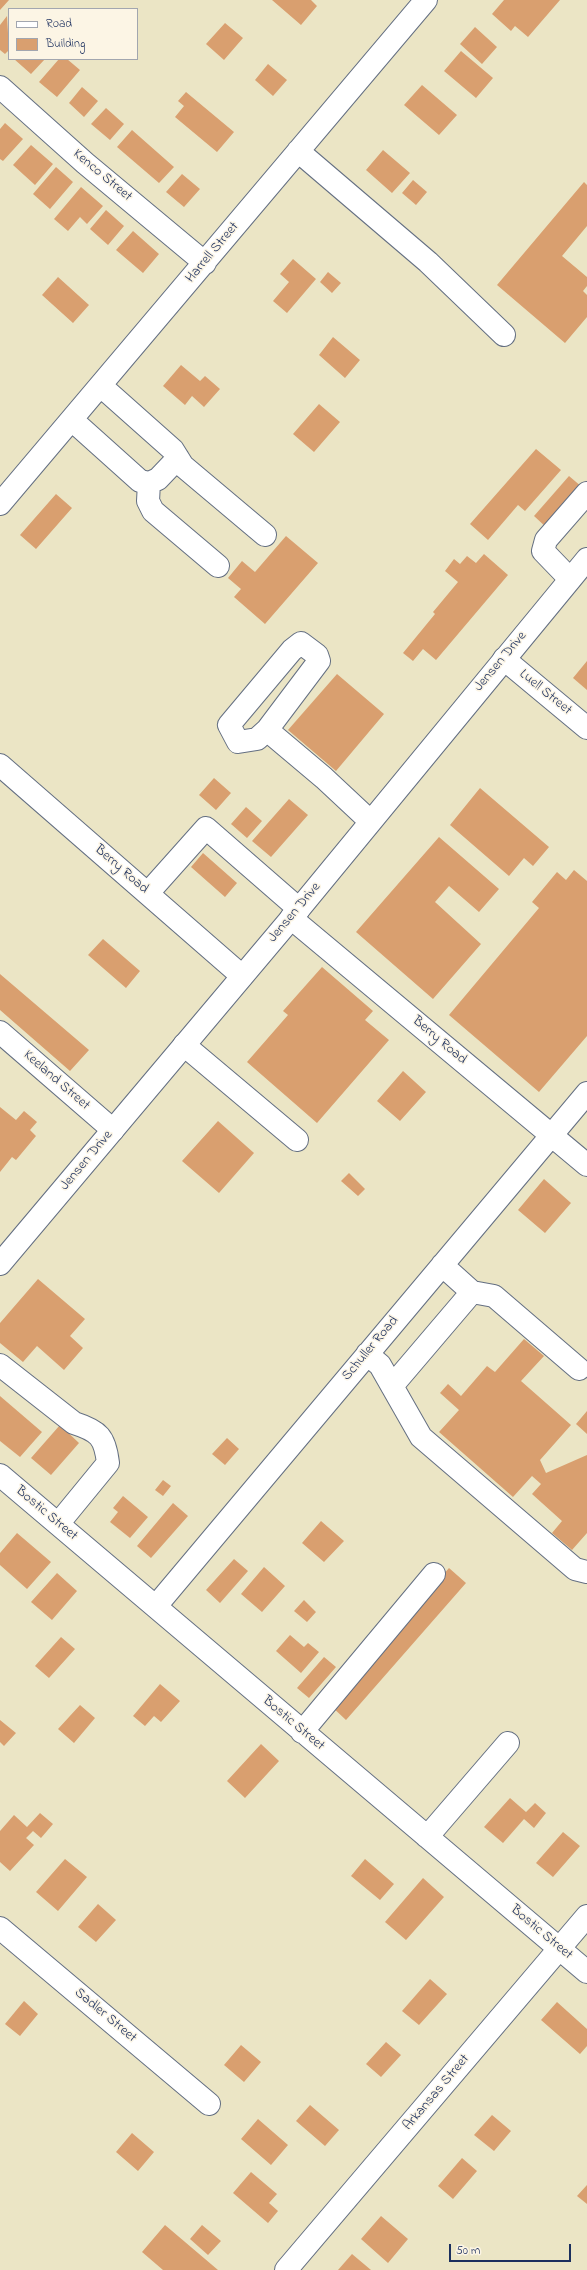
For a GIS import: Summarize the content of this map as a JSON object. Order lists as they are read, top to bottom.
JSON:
{
  "streets": {
    "street": [
      "Kenco Street",
      "Harrell Street",
      "Jensen Drive",
      "Luell Street",
      "Berry Road",
      "Keeland Street",
      "Schuller Road",
      "Bostic Street",
      "Sadler Street",
      "Arkansas Street"
    ]
  },
  "crossings": [
    ["Kenco Street", "Harrell Street"],
    ["Jensen Drive", "Luell Street"],
    ["Jensen Drive", "Berry Road"],
    ["Jensen Drive", "Keeland Street"],
    ["Berry Road", "Schuller Road"],
    ["Schuller Road", "Bostic Street"],
    ["Bostic Street", "Arkansas Street"]
  ],
  "legend": ["Road", "Building"],
  "scale_bar": "50 m"
}
